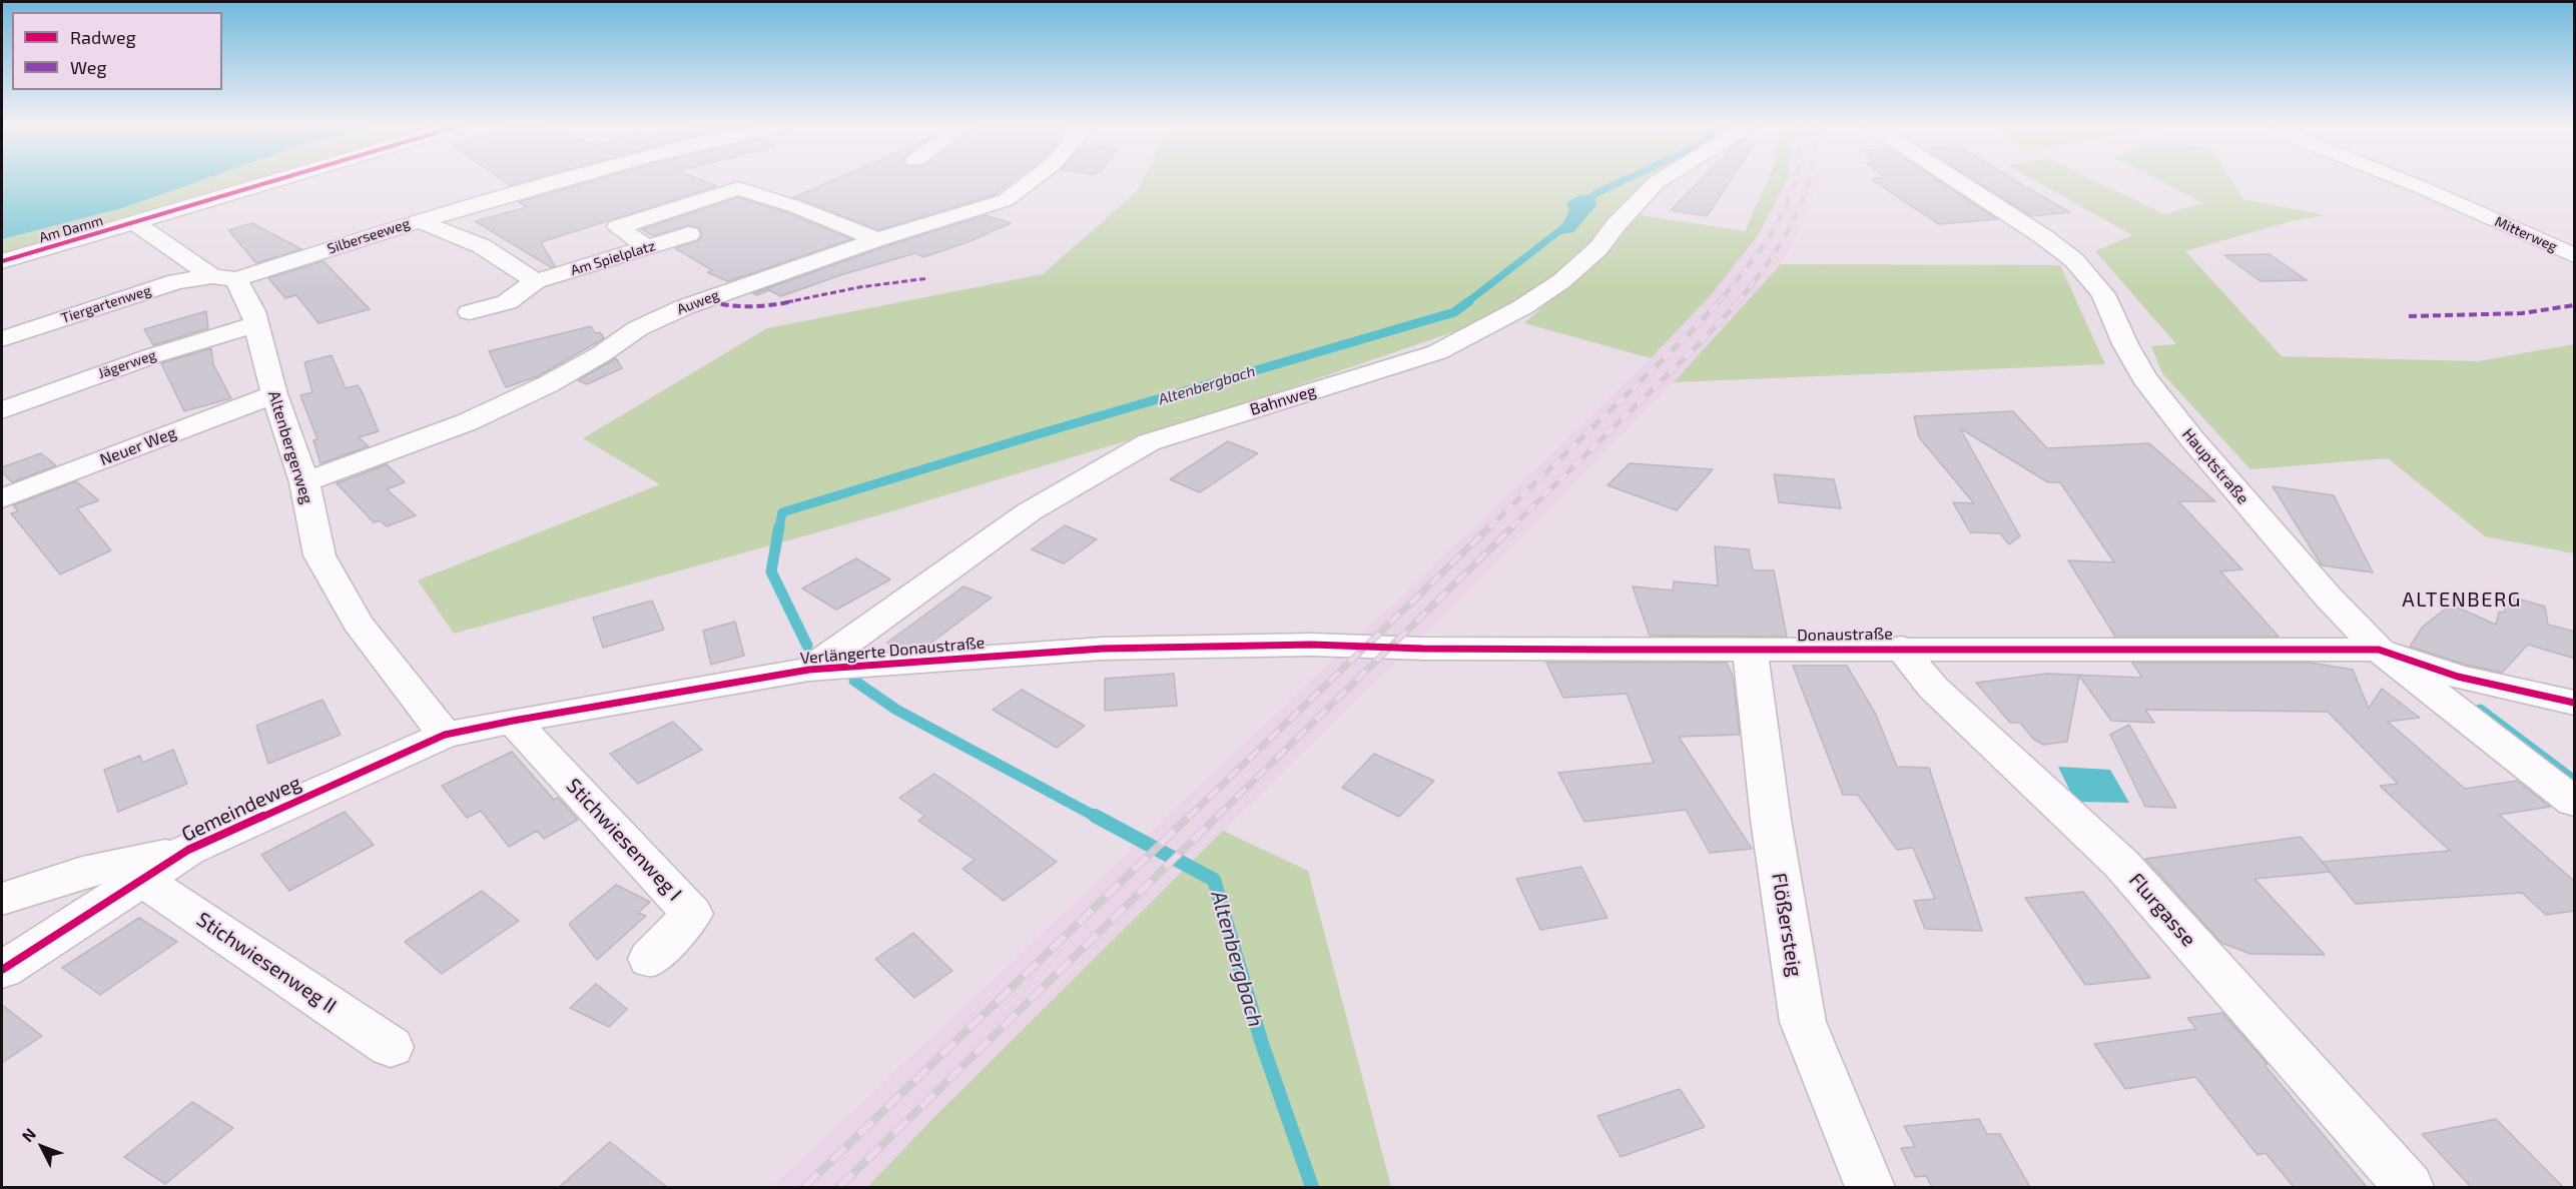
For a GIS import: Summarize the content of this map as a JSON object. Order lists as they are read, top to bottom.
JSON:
{
  "streets": {
    "street": [
      "Am Damm",
      "Mitterweg",
      "Silberseeweg",
      "Am Spielplatz",
      "Auweg",
      "Tiergartenweg",
      "Jägerweg",
      "Bahnweg",
      "Neuer Weg",
      "Altenbergerweg",
      "Hauptstraße",
      "Donaustraße",
      "Verlängerte Donaustraße",
      "Gemeindeweg",
      "Stichwiesenweg I",
      "Flurgasse",
      "Flößersteig",
      "Stichwiesenweg II"
    ]
  },
  "crossings": [
    ["Am Damm", "Altenbergerweg"],
    ["Silberseeweg", "Tiergartenweg"],
    ["Silberseeweg", "Altenbergerweg"],
    ["Auweg", "Altenbergerweg"],
    ["Tiergartenweg", "Altenbergerweg"],
    ["Jägerweg", "Altenbergerweg"],
    ["Bahnweg", "Verlängerte Donaustraße"],
    ["Neuer Weg", "Altenbergerweg"],
    ["Altenbergerweg", "Verlängerte Donaustraße"],
    ["Altenbergerweg", "Gemeindeweg"],
    ["Hauptstraße", "Donaustraße"],
    ["Donaustraße", "Verlängerte Donaustraße"],
    ["Donaustraße", "Flurgasse"],
    ["Donaustraße", "Flößersteig"],
    ["Verlängerte Donaustraße", "Gemeindeweg"],
    ["Verlängerte Donaustraße", "Stichwiesenweg I"],
    ["Gemeindeweg", "Stichwiesenweg II"]
  ],
  "districts": ["ALTENBERG"],
  "water": ["Altenbergbach"],
  "legend": ["Radweg", "Weg"],
  "north": "top left"
}
